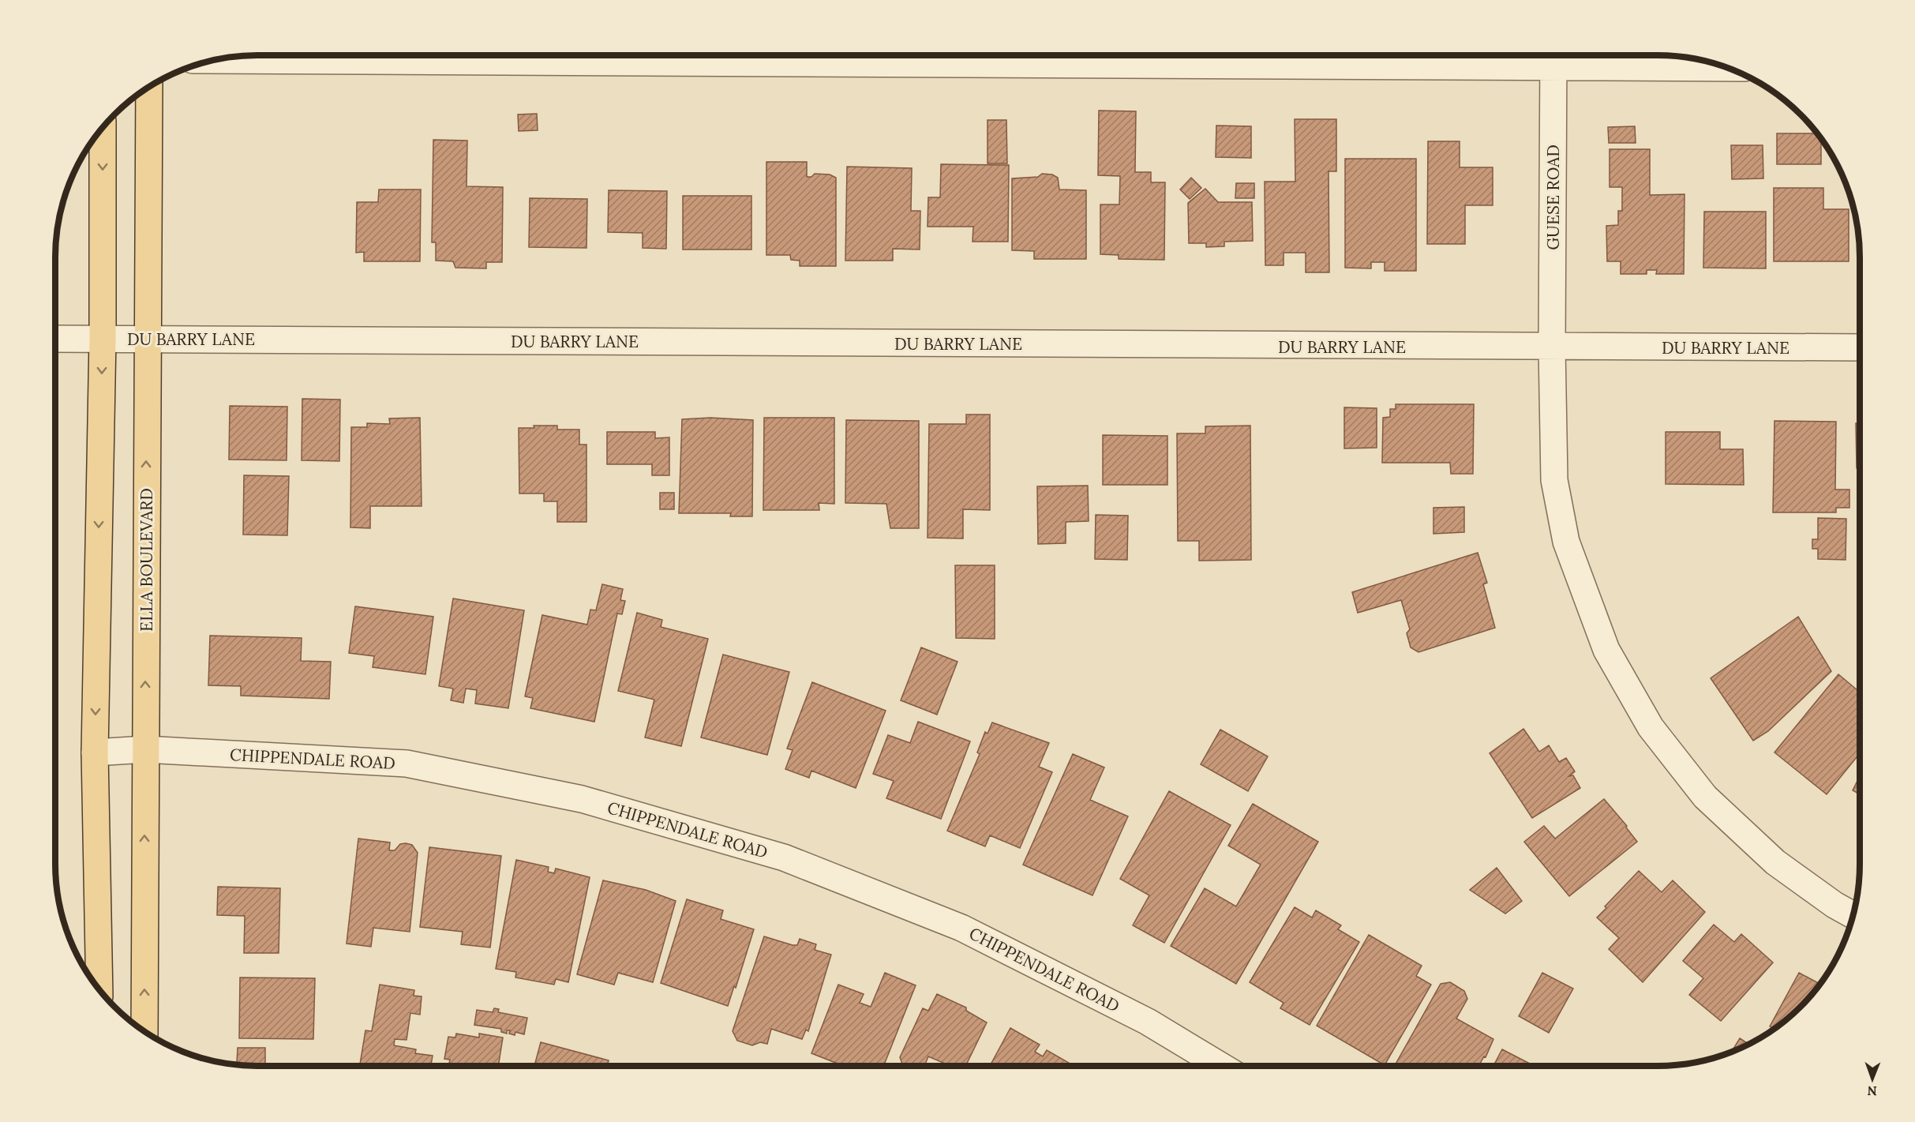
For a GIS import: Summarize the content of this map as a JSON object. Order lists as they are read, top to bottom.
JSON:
{
  "streets": {
    "main road": ["ELLA BOULEVARD"],
    "street": ["GUESE ROAD", "DU BARRY LANE", "CHIPPENDALE ROAD"]
  },
  "crossings": [
    ["GUESE ROAD", "DU BARRY LANE"],
    ["DU BARRY LANE", "ELLA BOULEVARD"],
    ["ELLA BOULEVARD", "CHIPPENDALE ROAD"]
  ],
  "north": "bottom"
}
